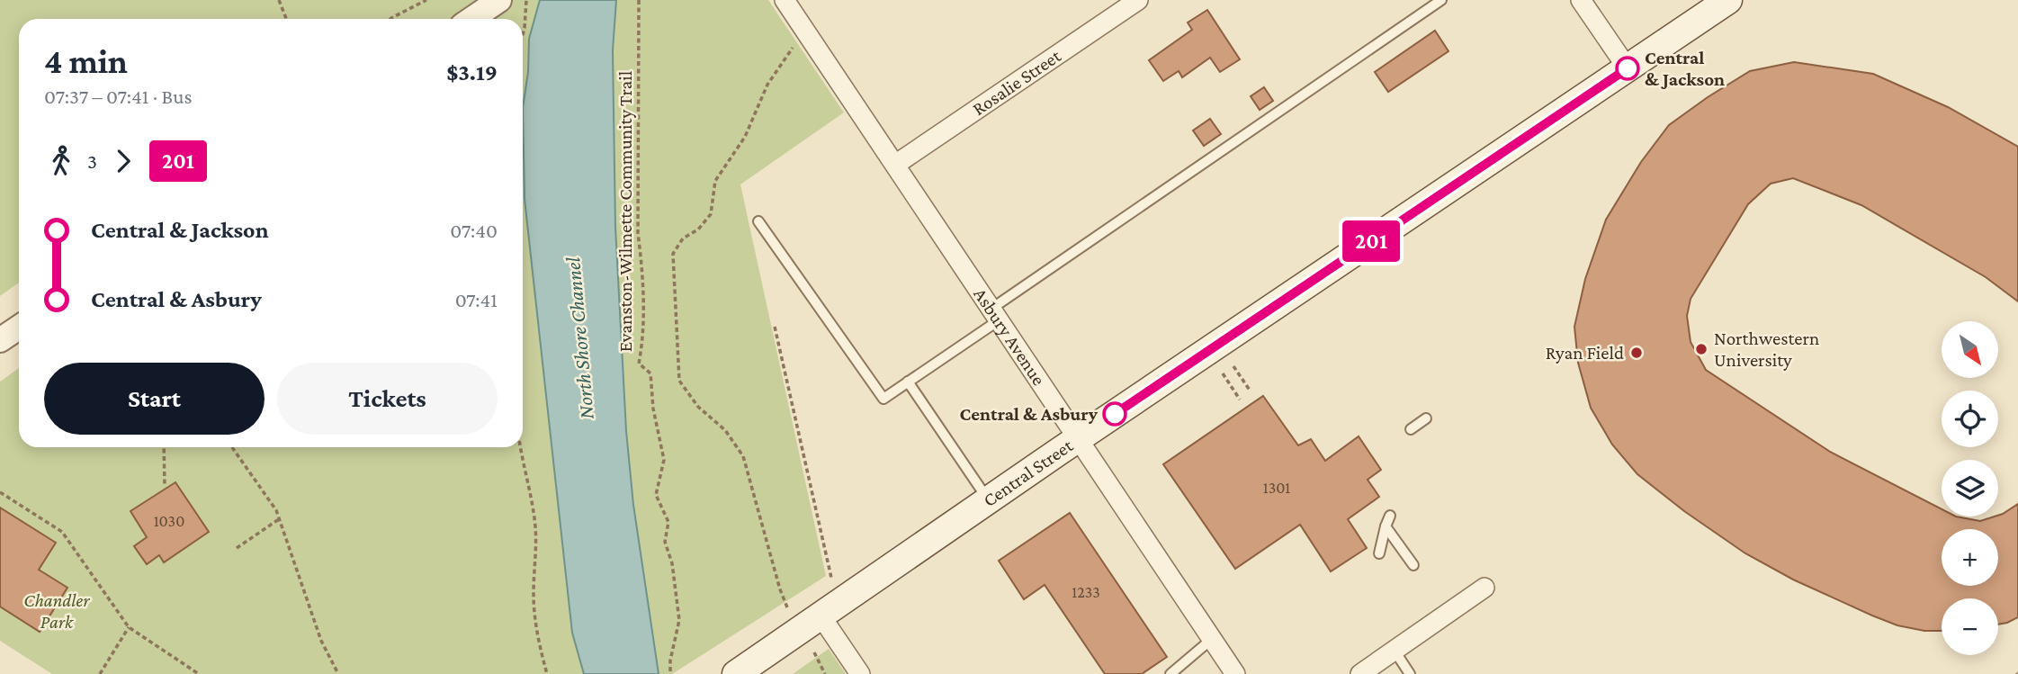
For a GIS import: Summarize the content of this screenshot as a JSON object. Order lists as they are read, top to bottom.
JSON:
{
  "streets": {
    "main road": ["Central Street"],
    "street": ["Rosalie Street", "Asbury Avenue"],
    "path": ["Evanston-Wilmette Community Trail"]
  },
  "crossings": [
    ["Rosalie Street", "Asbury Avenue"],
    ["Asbury Avenue", "Central Street"]
  ],
  "water": ["North Shore Channel"],
  "parks": ["Chandler Park"],
  "places": [
    "Central & Jackson",
    "Northwestern University",
    "Ryan Field",
    "Central & Asbury"
  ],
  "lines": ["bus line 201"],
  "house_numbers": ["1301", "1030", "1233"],
  "north": "bottom right",
  "page": {
    "on_map": "201",
    "heading": ["4 min", "07:37 – 07:41 · Bus", "$3.19"],
    "legs": ["3", "201"],
    "list": [
      {
        "name": "Central & Jackson",
        "value": "07:40"
      },
      {
        "name": "Central & Asbury",
        "value": "07:41"
      }
    ],
    "map_buttons": ["+", "−"],
    "buttons": ["Start", "Tickets"]
  }
}
